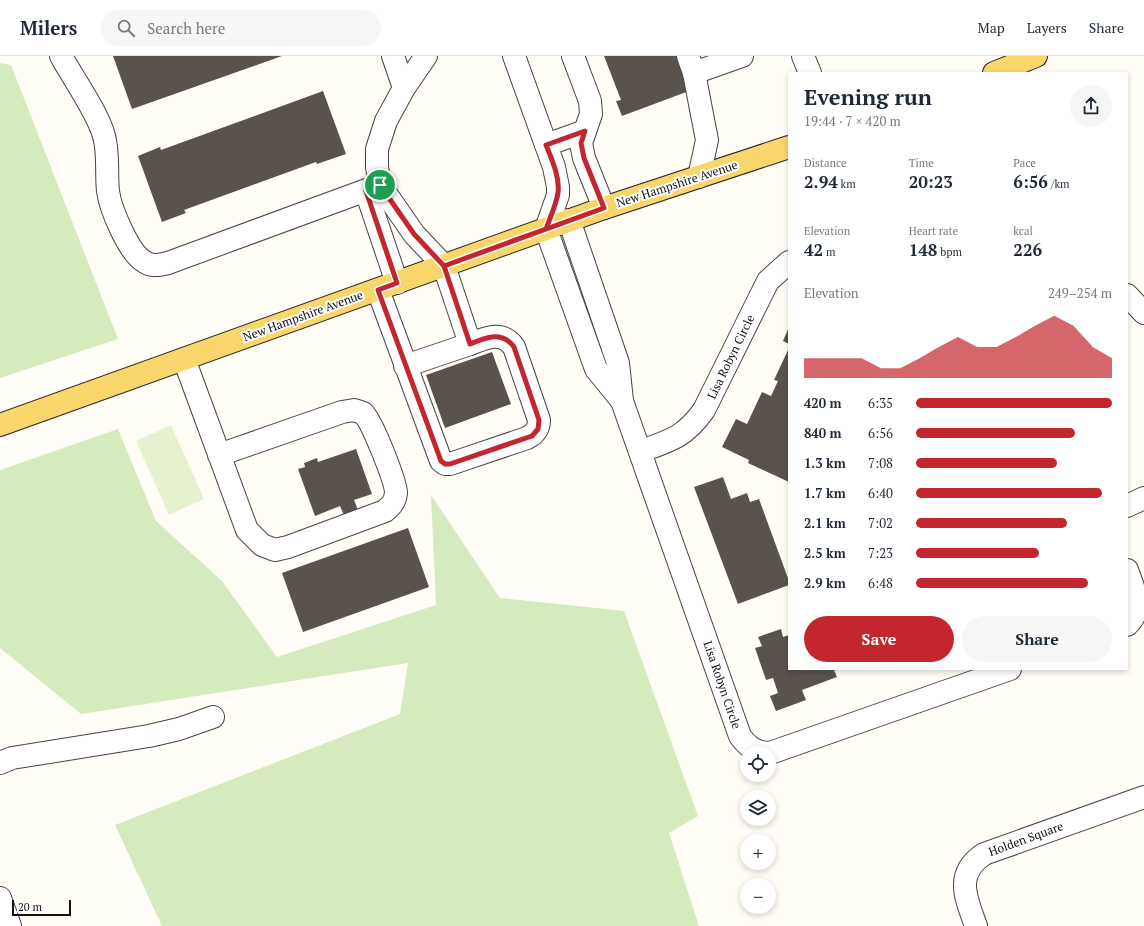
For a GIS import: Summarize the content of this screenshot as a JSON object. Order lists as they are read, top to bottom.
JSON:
{
  "streets": {
    "main road": ["New Hampshire Avenue"],
    "street": ["Lisa Robyn Circle", "Holden Square"]
  },
  "crossings": [
    ["New Hampshire Avenue", "Lisa Robyn Circle"]
  ],
  "scale_bar": "20 m",
  "page": {
    "header": "Milers",
    "search": "Search here",
    "nav": ["Map", "Layers", "Share"],
    "heading": ["Evening run", "19:44 · 7 × 420 m"],
    "stats": [
      ["Distance", "2.94 km"],
      ["Time", "20:23"],
      ["Pace", "6:56 /km"],
      ["Elevation", "42 m"],
      ["Heart rate", "148 bpm"],
      ["kcal", "226"]
    ],
    "chart": ["Elevation", "249–254 m"],
    "list": [
      {
        "name": "420 m",
        "note": "6:35"
      },
      {
        "name": "840 m",
        "note": "6:56"
      },
      {
        "name": "1.3 km",
        "note": "7:08"
      },
      {
        "name": "1.7 km",
        "note": "6:40"
      },
      {
        "name": "2.1 km",
        "note": "7:02"
      },
      {
        "name": "2.5 km",
        "note": "7:23"
      },
      {
        "name": "2.9 km",
        "note": "6:48"
      }
    ],
    "buttons": ["Save", "Share"],
    "map_buttons": ["+", "−"],
    "scale": "20 m"
  }
}
